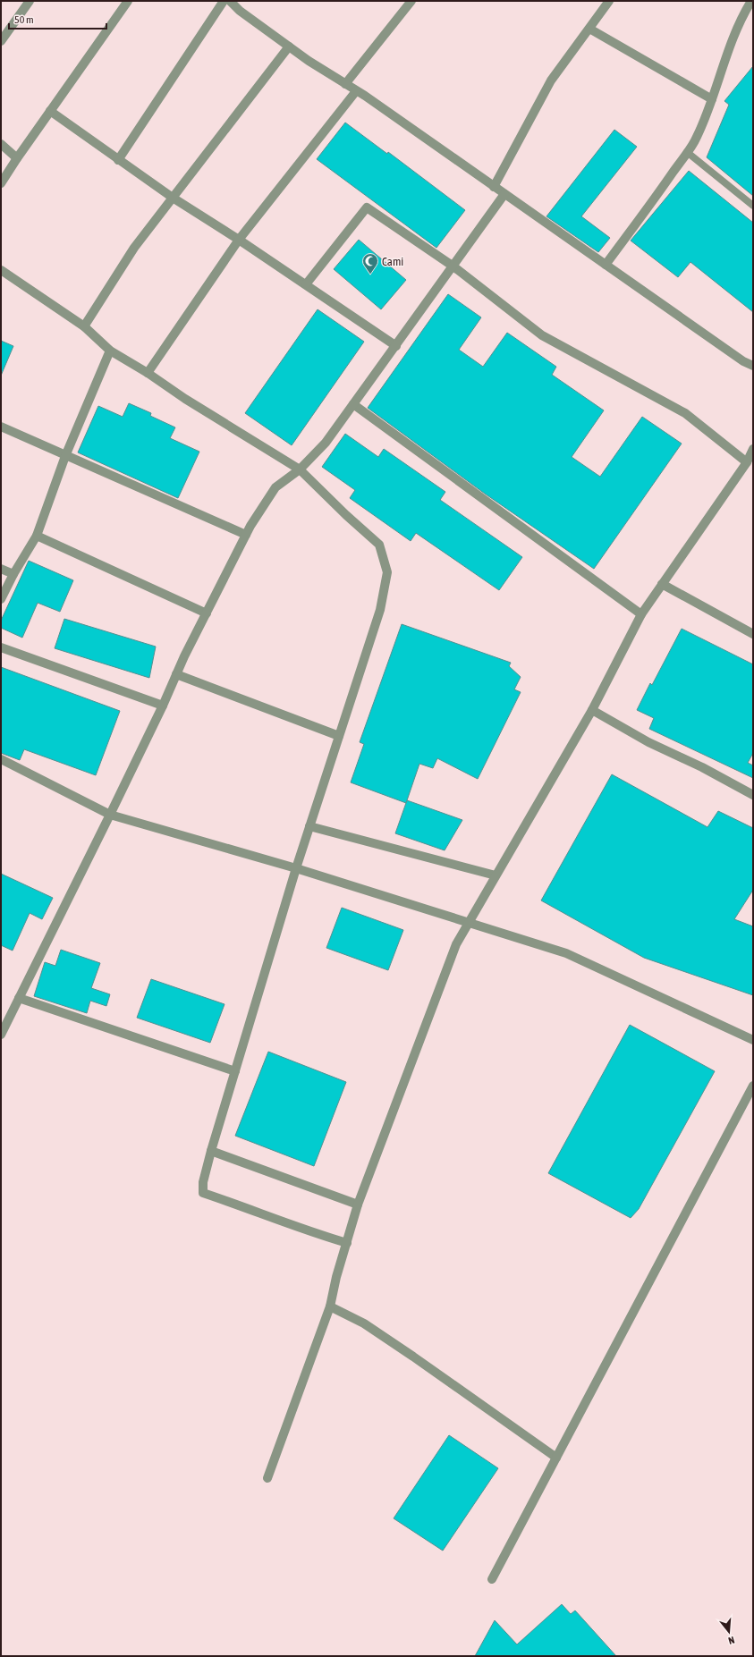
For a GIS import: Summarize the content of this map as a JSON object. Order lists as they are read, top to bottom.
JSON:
{
  "places": {
    "mosque": ["Cami"]
  },
  "scale_bar": "50 m",
  "north": "bottom"
}
